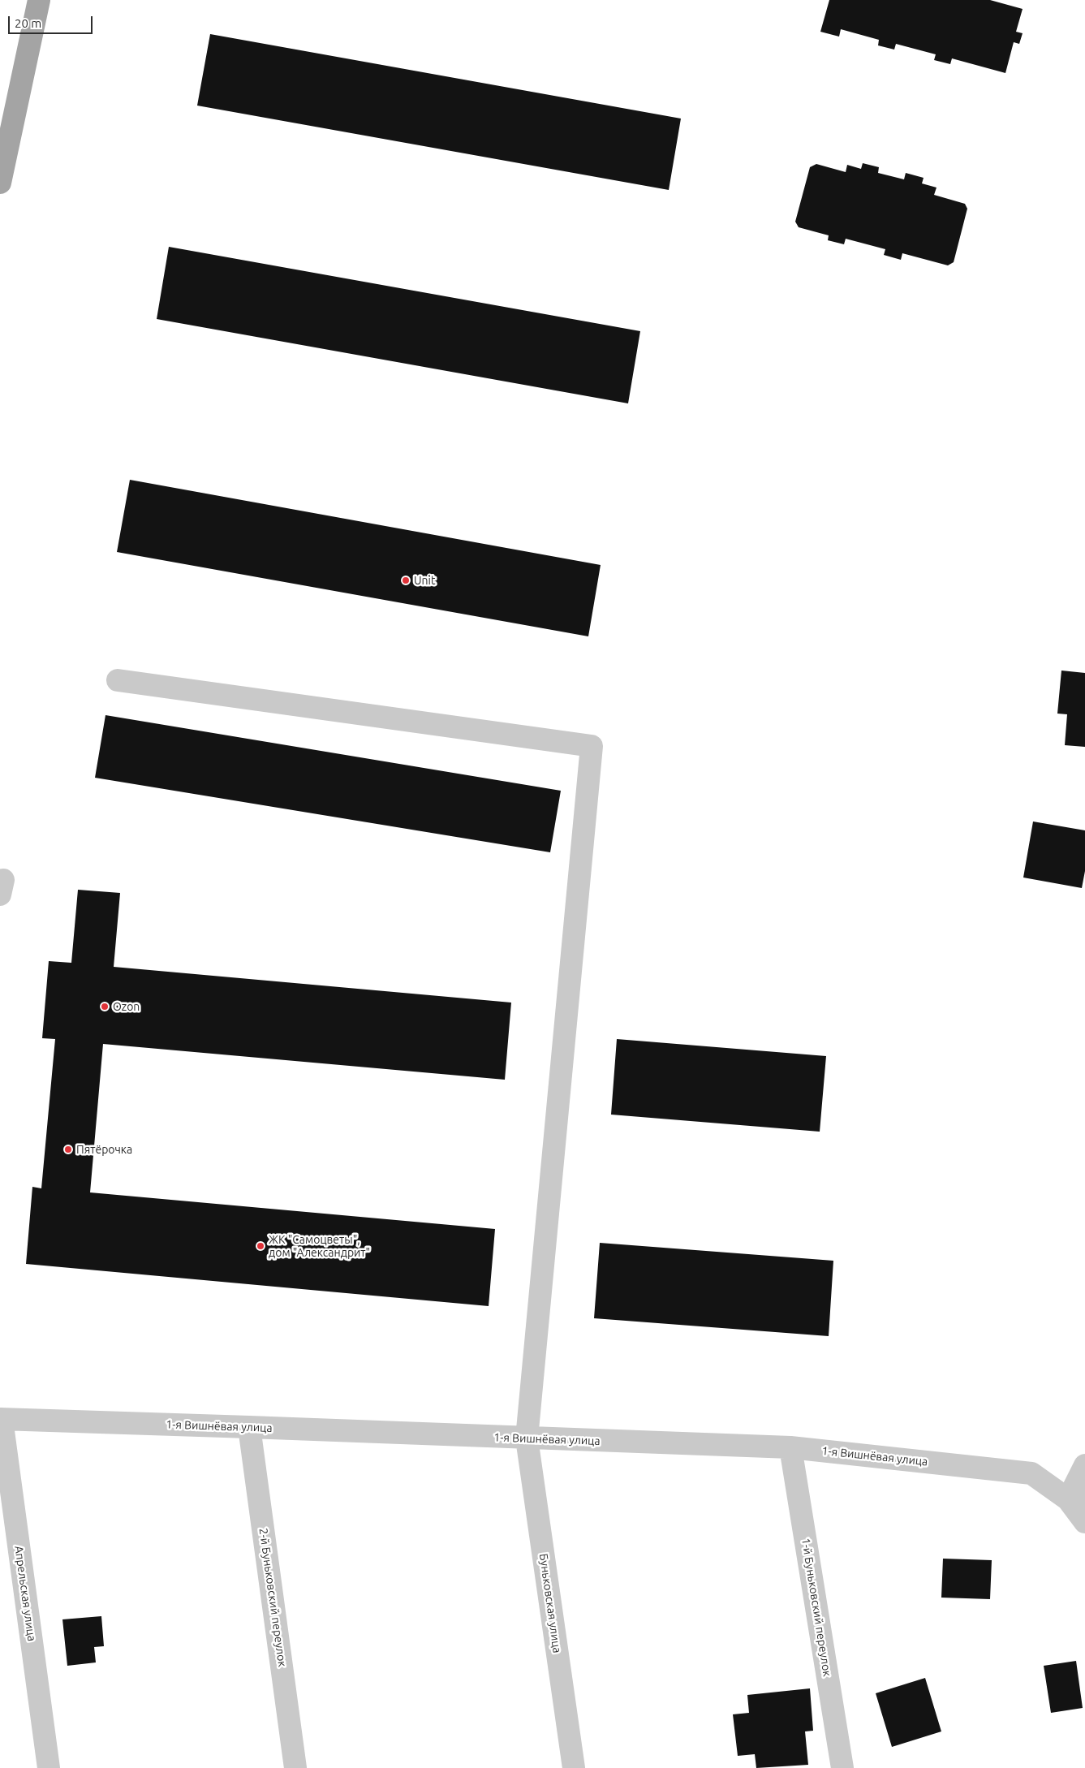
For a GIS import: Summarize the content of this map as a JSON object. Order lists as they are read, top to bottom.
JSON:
{
  "streets": {
    "street": [
      "1-я Вишнёвая улица",
      "Апрельская улица",
      "2-й Буньковский переулок",
      "Буньковская улица",
      "1-й Буньковский переулок"
    ]
  },
  "crossings": [
    ["1-я Вишнёвая улица", "Апрельская улица"],
    ["1-я Вишнёвая улица", "2-й Буньковский переулок"],
    ["1-я Вишнёвая улица", "Буньковская улица"],
    ["1-я Вишнёвая улица", "1-й Буньковский переулок"]
  ],
  "places": [
    "Unit",
    "Ozon",
    "Пятёрочка",
    "ЖК \"Самоцветы\", дом \"Александрит\""
  ],
  "scale_bar": "20 m"
}
